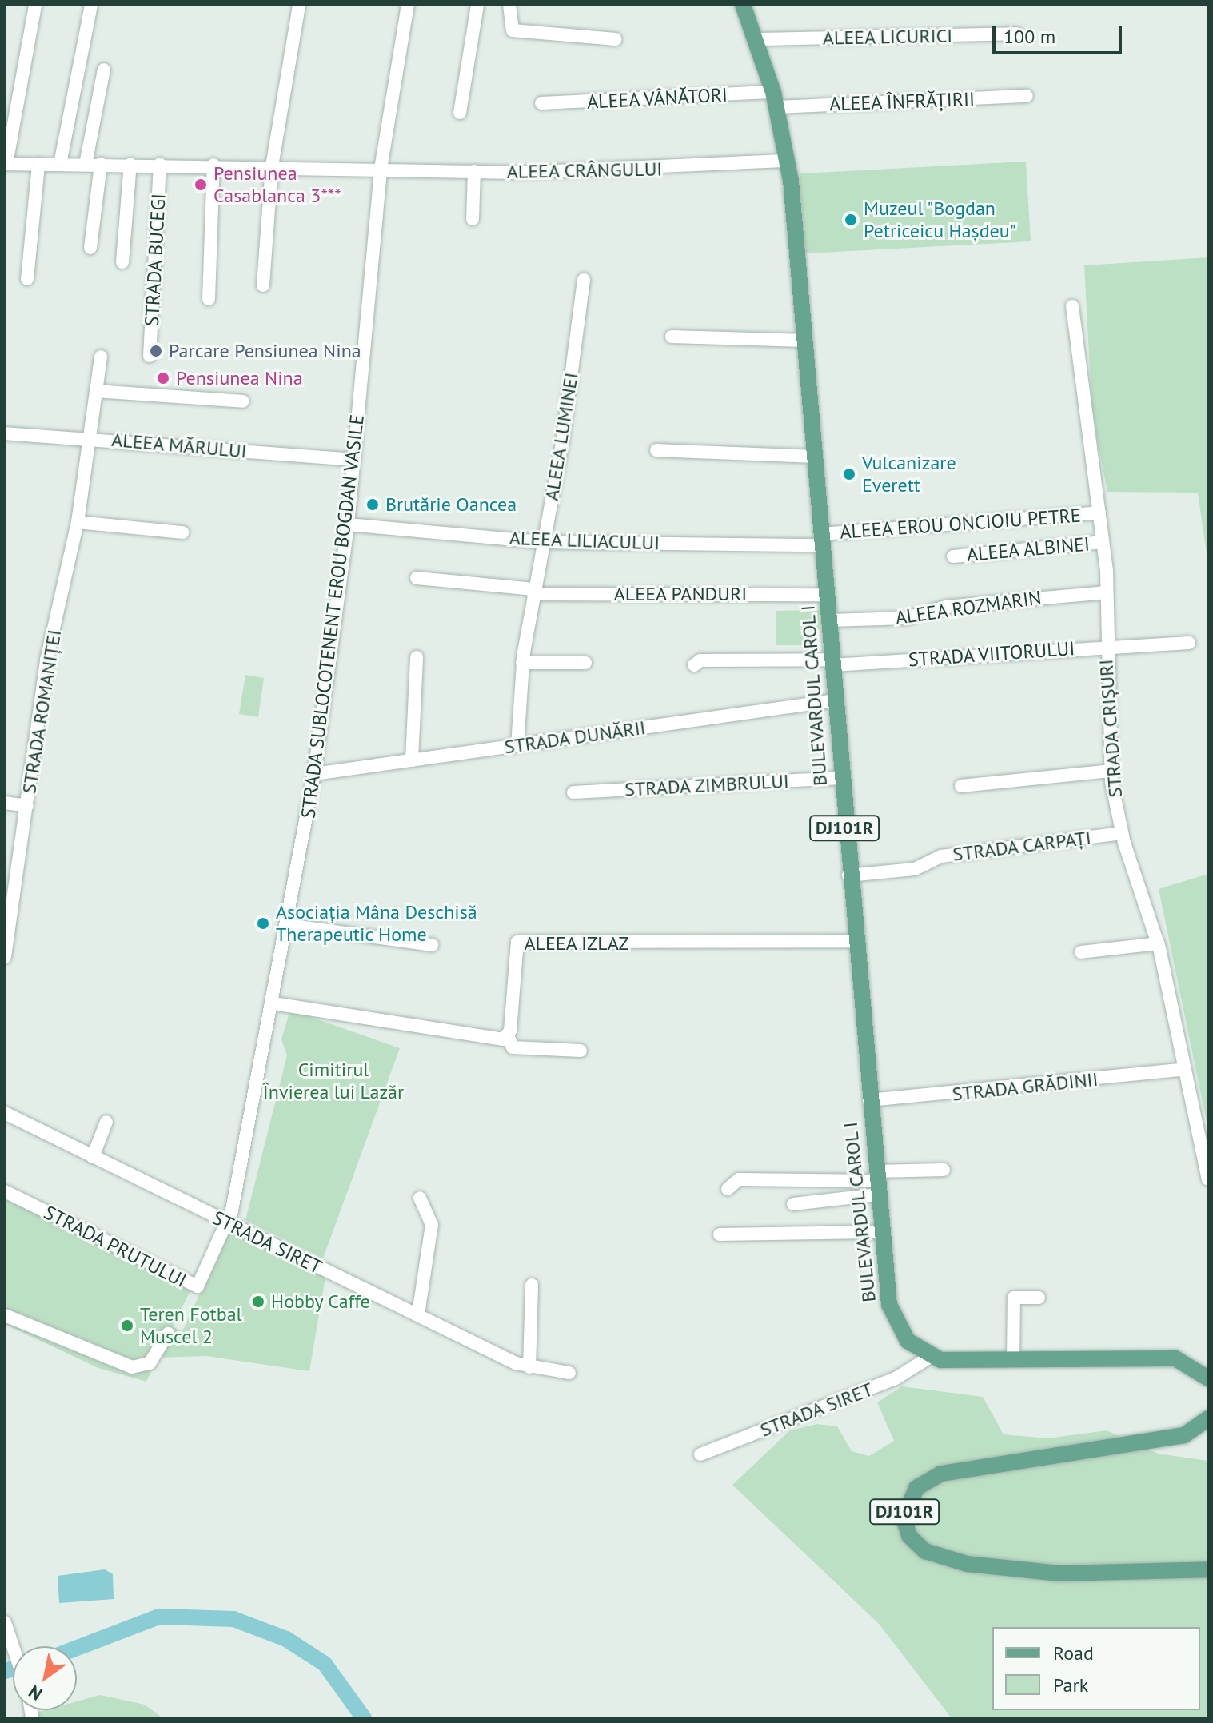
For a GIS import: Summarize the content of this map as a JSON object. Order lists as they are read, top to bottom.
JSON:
{
  "streets": {
    "main road": ["BULEVARDUL CAROL I", "DJ101R"],
    "street": [
      "ALEEA LICURICI",
      "ALEEA VÂNĂTORI",
      "ALEEA ÎNFRĂȚIRII",
      "ALEEA CRÂNGULUI",
      "STRADA BUCEGI",
      "ALEEA LUMINEI",
      "ALEEA MĂRULUI",
      "ALEEA EROU ONCIOIU PETRE",
      "ALEEA LILIACULUI",
      "ALEEA ALBINEI",
      "ALEEA PANDURI",
      "ALEEA ROZMARIN",
      "STRADA SUBLOCOTENENT EROU BOGDAN VASILE",
      "STRADA VIITORULUI",
      "STRADA ROMANIȚEI",
      "STRADA CRIȘURI",
      "STRADA DUNĂRII",
      "STRADA ZIMBRULUI",
      "STRADA CARPAȚI",
      "ALEEA IZLAZ",
      "STRADA GRĂDINII",
      "STRADA SIRET",
      "STRADA PRUTULUI"
    ]
  },
  "crossings": [
    ["ALEEA LICURICI", "BULEVARDUL CAROL I"],
    ["ALEEA VÂNĂTORI", "ALEEA ÎNFRĂȚIRII"],
    ["ALEEA VÂNĂTORI", "BULEVARDUL CAROL I"],
    ["ALEEA ÎNFRĂȚIRII", "BULEVARDUL CAROL I"],
    ["ALEEA CRÂNGULUI", "STRADA BUCEGI"],
    ["ALEEA CRÂNGULUI", "STRADA SUBLOCOTENENT EROU BOGDAN VASILE"],
    ["ALEEA CRÂNGULUI", "BULEVARDUL CAROL I"],
    ["STRADA BUCEGI", "STRADA SUBLOCOTENENT EROU BOGDAN VASILE"],
    ["ALEEA LUMINEI", "ALEEA LILIACULUI"],
    ["ALEEA LUMINEI", "ALEEA PANDURI"],
    ["ALEEA LUMINEI", "STRADA DUNĂRII"],
    ["ALEEA MĂRULUI", "STRADA SUBLOCOTENENT EROU BOGDAN VASILE"],
    ["ALEEA MĂRULUI", "STRADA ROMANIȚEI"],
    ["ALEEA EROU ONCIOIU PETRE", "ALEEA LILIACULUI"],
    ["ALEEA EROU ONCIOIU PETRE", "BULEVARDUL CAROL I"],
    ["ALEEA EROU ONCIOIU PETRE", "STRADA CRIȘURI"],
    ["ALEEA LILIACULUI", "STRADA SUBLOCOTENENT EROU BOGDAN VASILE"],
    ["ALEEA LILIACULUI", "BULEVARDUL CAROL I"],
    ["ALEEA ALBINEI", "STRADA CRIȘURI"],
    ["ALEEA PANDURI", "BULEVARDUL CAROL I"],
    ["ALEEA ROZMARIN", "BULEVARDUL CAROL I"],
    ["ALEEA ROZMARIN", "STRADA CRIȘURI"],
    ["STRADA SUBLOCOTENENT EROU BOGDAN VASILE", "STRADA DUNĂRII"],
    ["STRADA SUBLOCOTENENT EROU BOGDAN VASILE", "STRADA SIRET"],
    ["STRADA SUBLOCOTENENT EROU BOGDAN VASILE", "STRADA PRUTULUI"],
    ["STRADA VIITORULUI", "BULEVARDUL CAROL I"],
    ["STRADA VIITORULUI", "STRADA CRIȘURI"],
    ["BULEVARDUL CAROL I", "STRADA DUNĂRII"],
    ["BULEVARDUL CAROL I", "STRADA ZIMBRULUI"],
    ["BULEVARDUL CAROL I", "STRADA CARPAȚI"],
    ["BULEVARDUL CAROL I", "ALEEA IZLAZ"],
    ["BULEVARDUL CAROL I", "STRADA GRĂDINII"],
    ["BULEVARDUL CAROL I", "STRADA SIRET"],
    ["STRADA CRIȘURI", "STRADA CARPAȚI"],
    ["STRADA CRIȘURI", "STRADA GRĂDINII"],
    ["STRADA SIRET", "STRADA PRUTULUI"]
  ],
  "parks": ["Cimitirul Învierea lui Lazăr"],
  "places": [
    "Pensiunea Casablanca 3***",
    "Muzeul \"Bogdan Petriceicu Hașdeu\"",
    "Parcare Pensiunea Nina",
    "Pensiunea Nina",
    "Vulcanizare Everett",
    "Brutărie Oancea",
    "Asociația Mâna Deschisă Therapeutic Home",
    "Hobby Caffe",
    "Teren Fotbal Muscel 2"
  ],
  "legend": ["Road", "Park"],
  "scale_bar": "100 m",
  "north": "bottom left"
}
